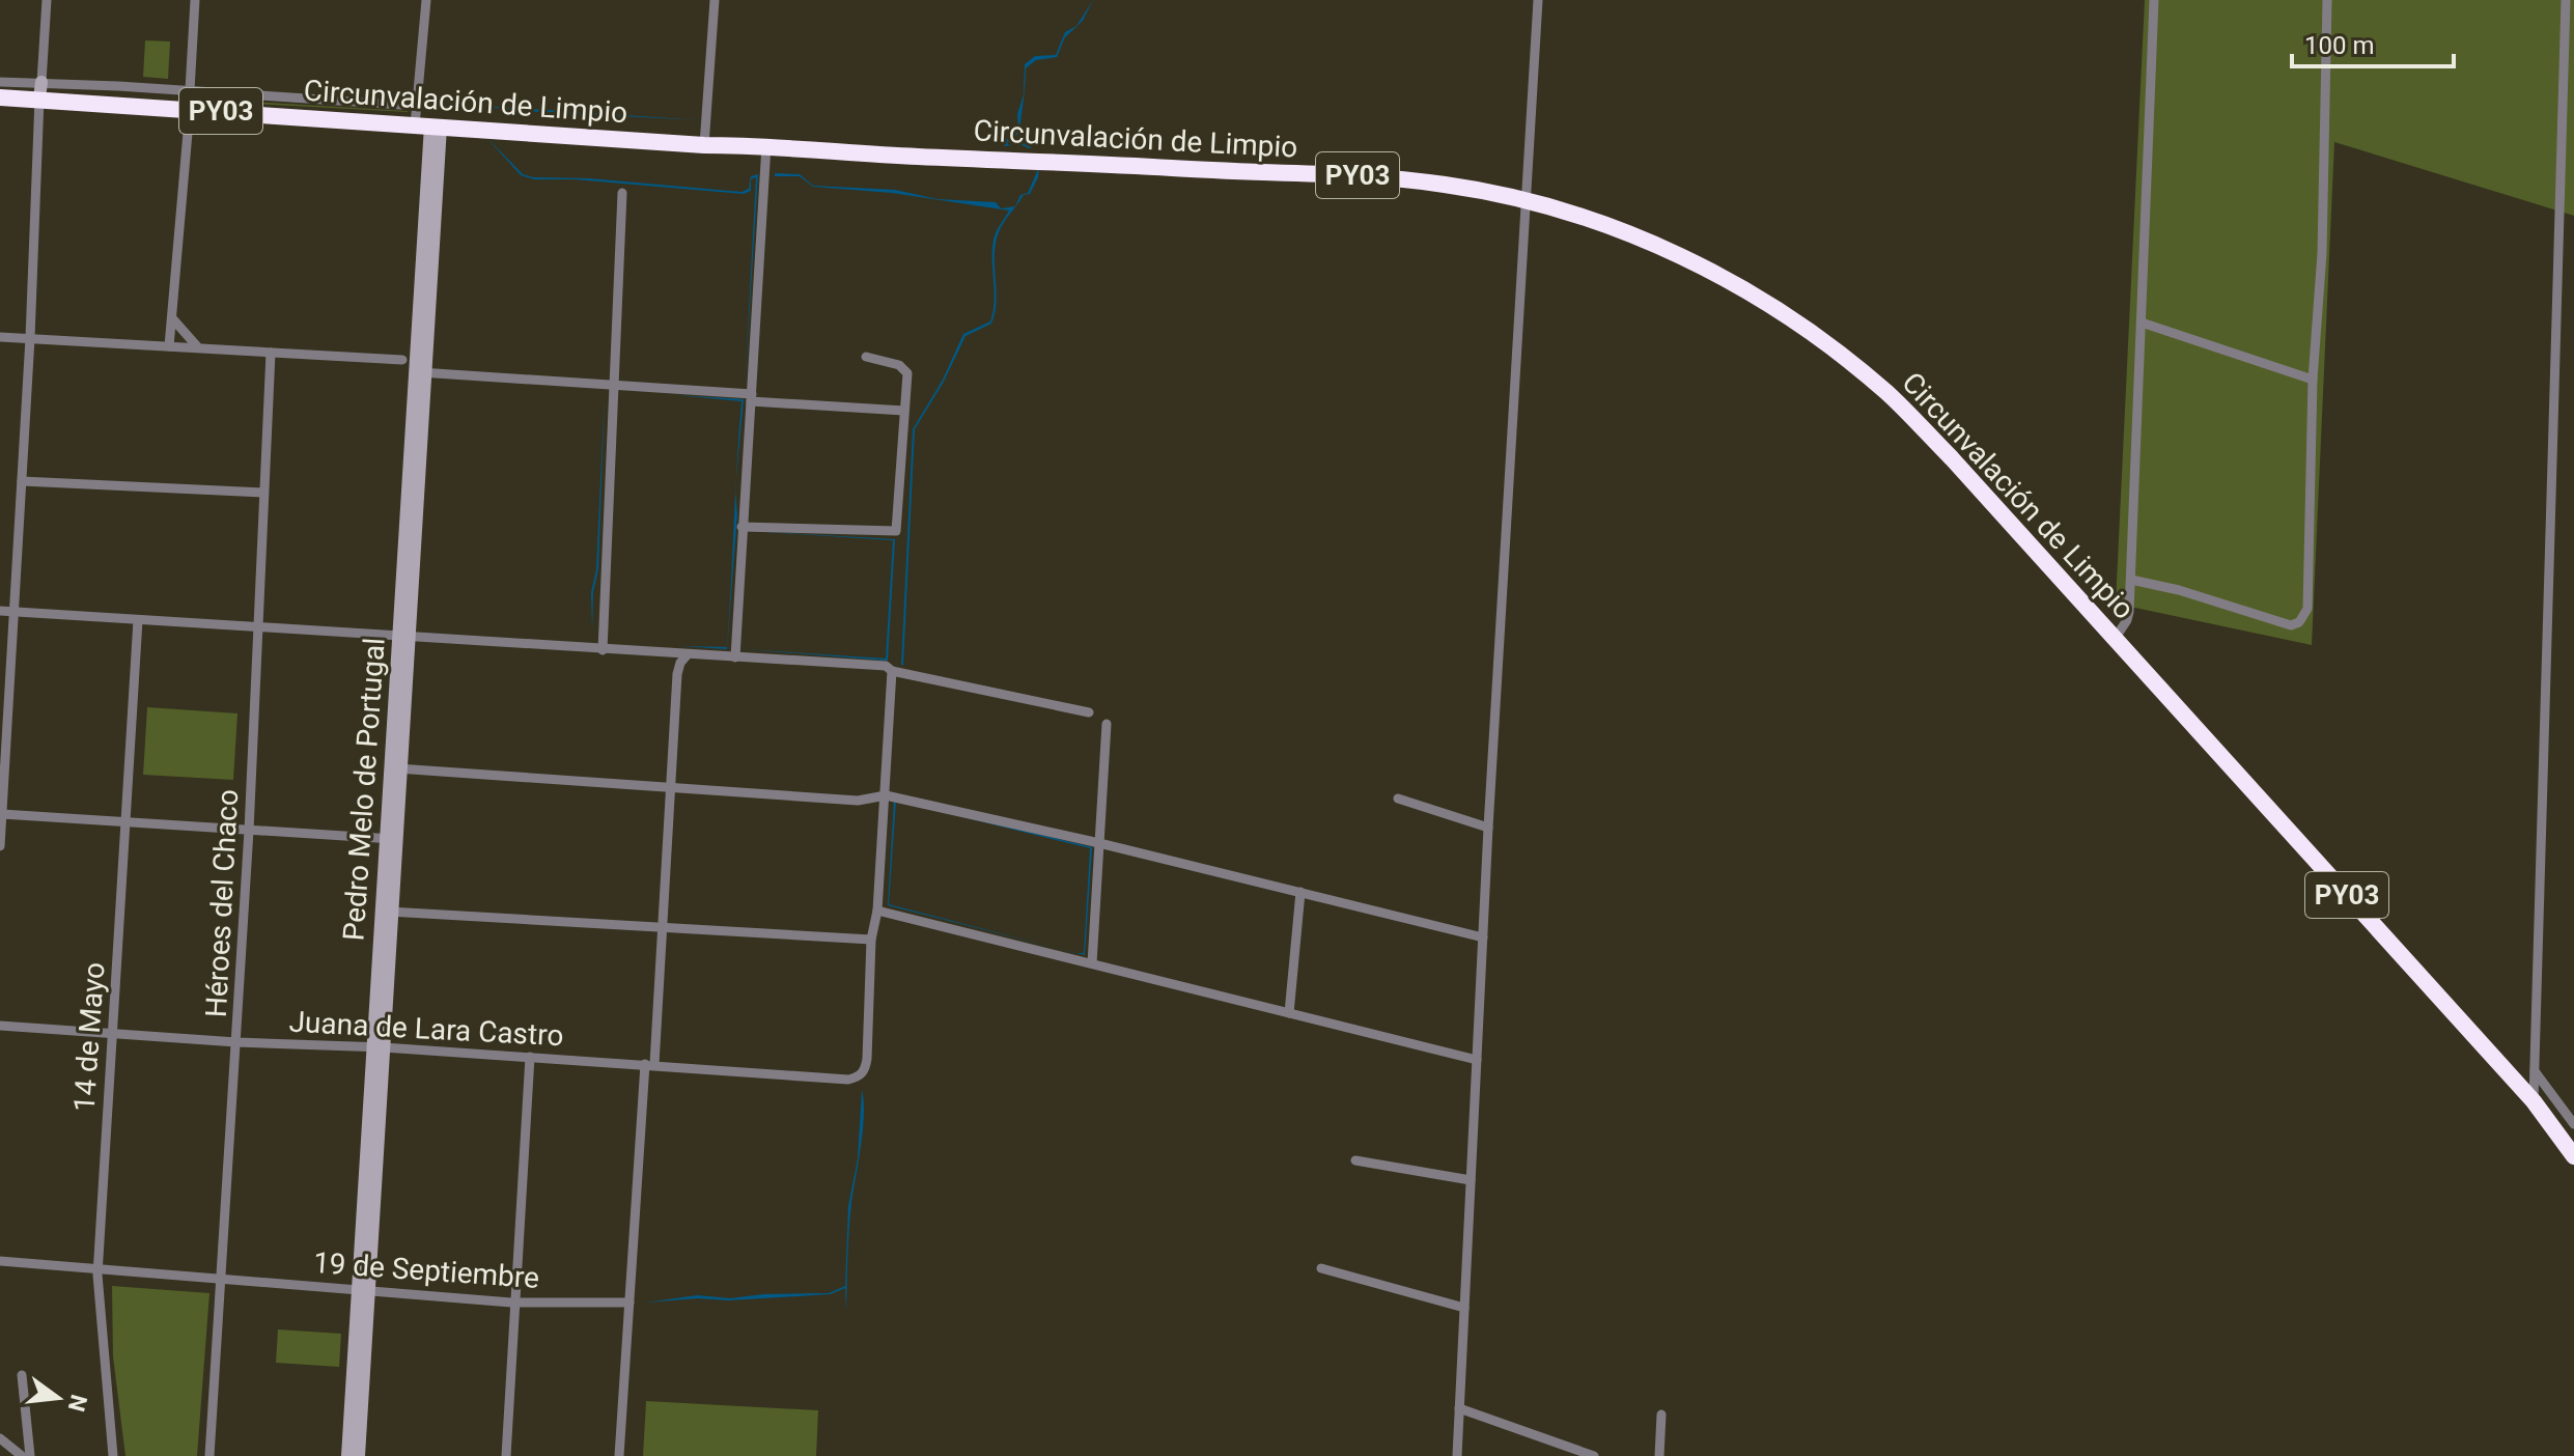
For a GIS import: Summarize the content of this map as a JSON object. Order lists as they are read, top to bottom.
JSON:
{
  "streets": {
    "highway": ["Circunvalación de Limpio", "PY03"],
    "street": [
      "Pedro Melo de Portugal",
      "Héroes del Chaco",
      "Juana de Lara Castro",
      "14 de Mayo",
      "19 de Septiembre"
    ]
  },
  "crossings": [
    ["Circunvalación de Limpio", "Pedro Melo de Portugal"],
    ["Pedro Melo de Portugal", "Juana de Lara Castro"],
    ["Pedro Melo de Portugal", "19 de Septiembre"],
    ["Héroes del Chaco", "Juana de Lara Castro"],
    ["Héroes del Chaco", "19 de Septiembre"],
    ["Juana de Lara Castro", "14 de Mayo"],
    ["14 de Mayo", "19 de Septiembre"]
  ],
  "scale_bar": "100 m",
  "north": "right"
}
